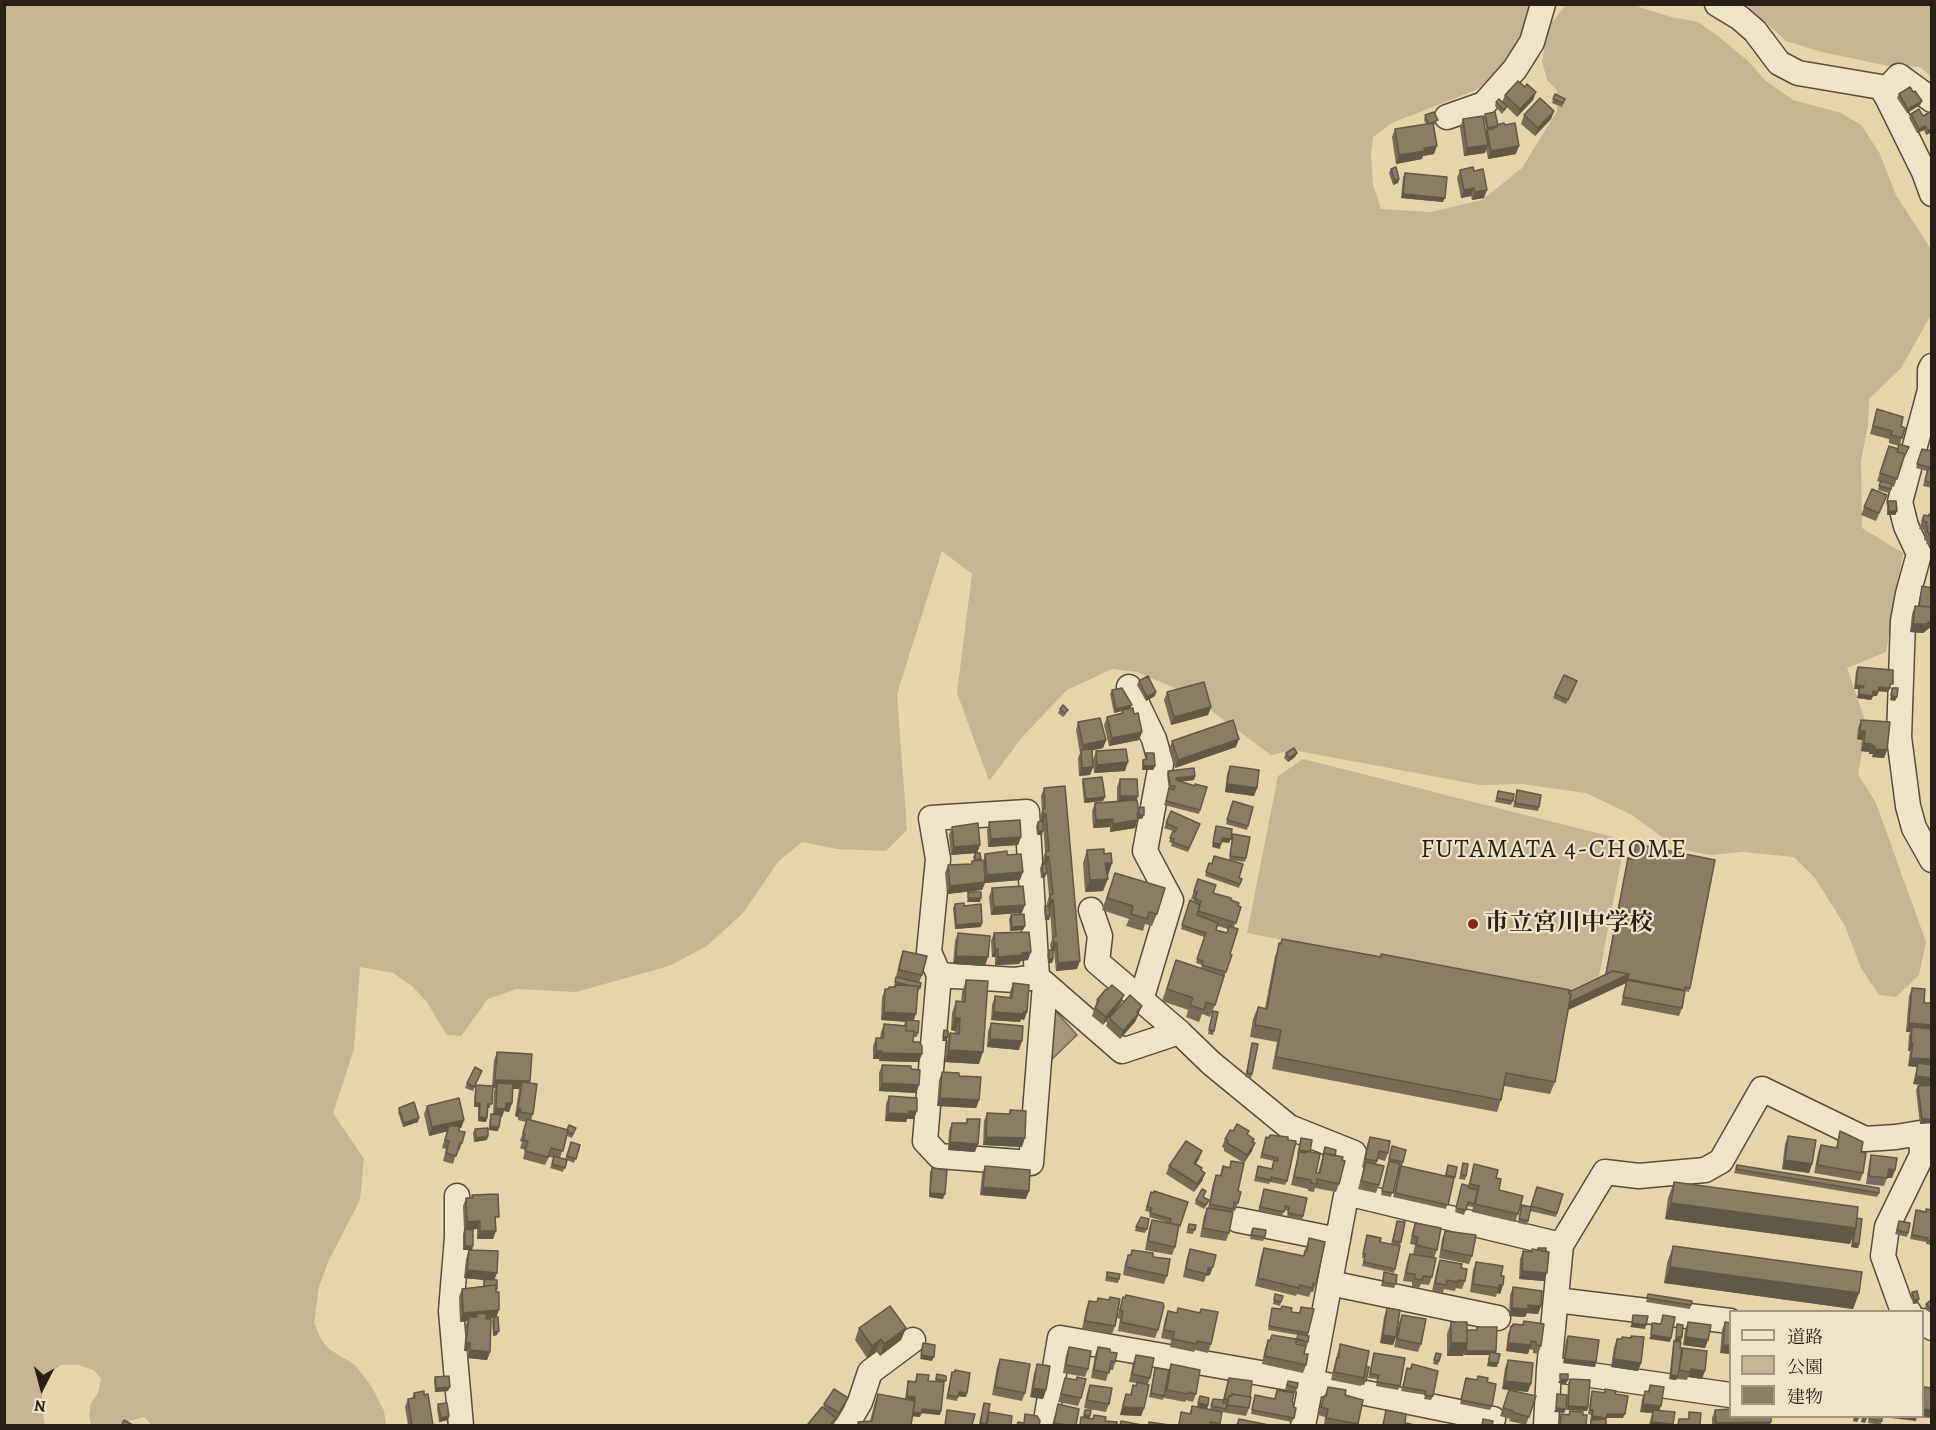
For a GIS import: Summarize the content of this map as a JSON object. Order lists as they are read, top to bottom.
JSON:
{
  "districts": ["FUTAMATA 4-CHOME"],
  "places": ["市立宮川中学校"],
  "legend": ["道路", "公園", "建物"],
  "north": "bottom"
}
